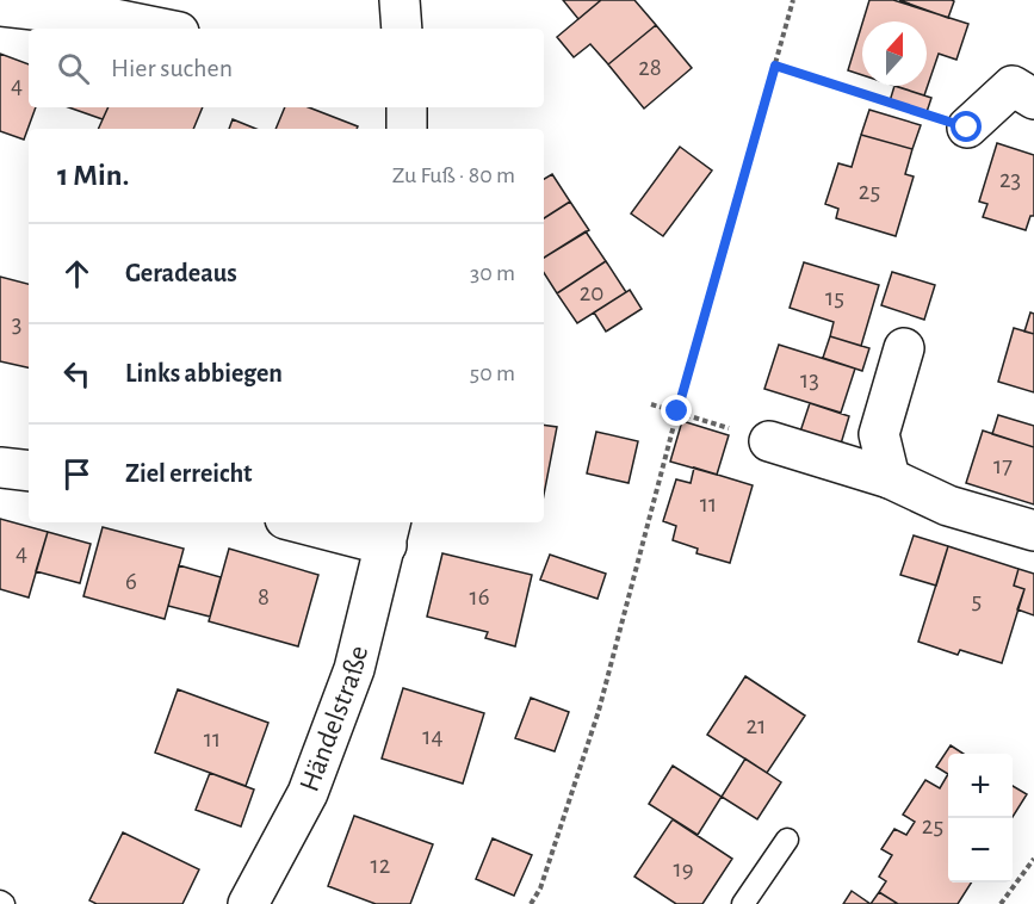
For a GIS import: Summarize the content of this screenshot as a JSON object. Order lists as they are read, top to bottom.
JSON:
{
  "streets": {
    "street": ["Händelstraße"]
  },
  "house_numbers": [
    "28",
    "4",
    "23",
    "25",
    "20",
    "15",
    "3",
    "13",
    "17",
    "11",
    "4",
    "6",
    "8",
    "16",
    "5",
    "21",
    "14",
    "11",
    "25",
    "12",
    "19"
  ],
  "north": "top",
  "page": {
    "search": "Hier suchen",
    "heading": ["1 Min.", "Zu Fuß · 80 m"],
    "list": [
      ["Geradeaus", "30 m"],
      ["Links abbiegen", "50 m"],
      "Ziel erreicht"
    ],
    "map_buttons": ["+", "−"]
  }
}
